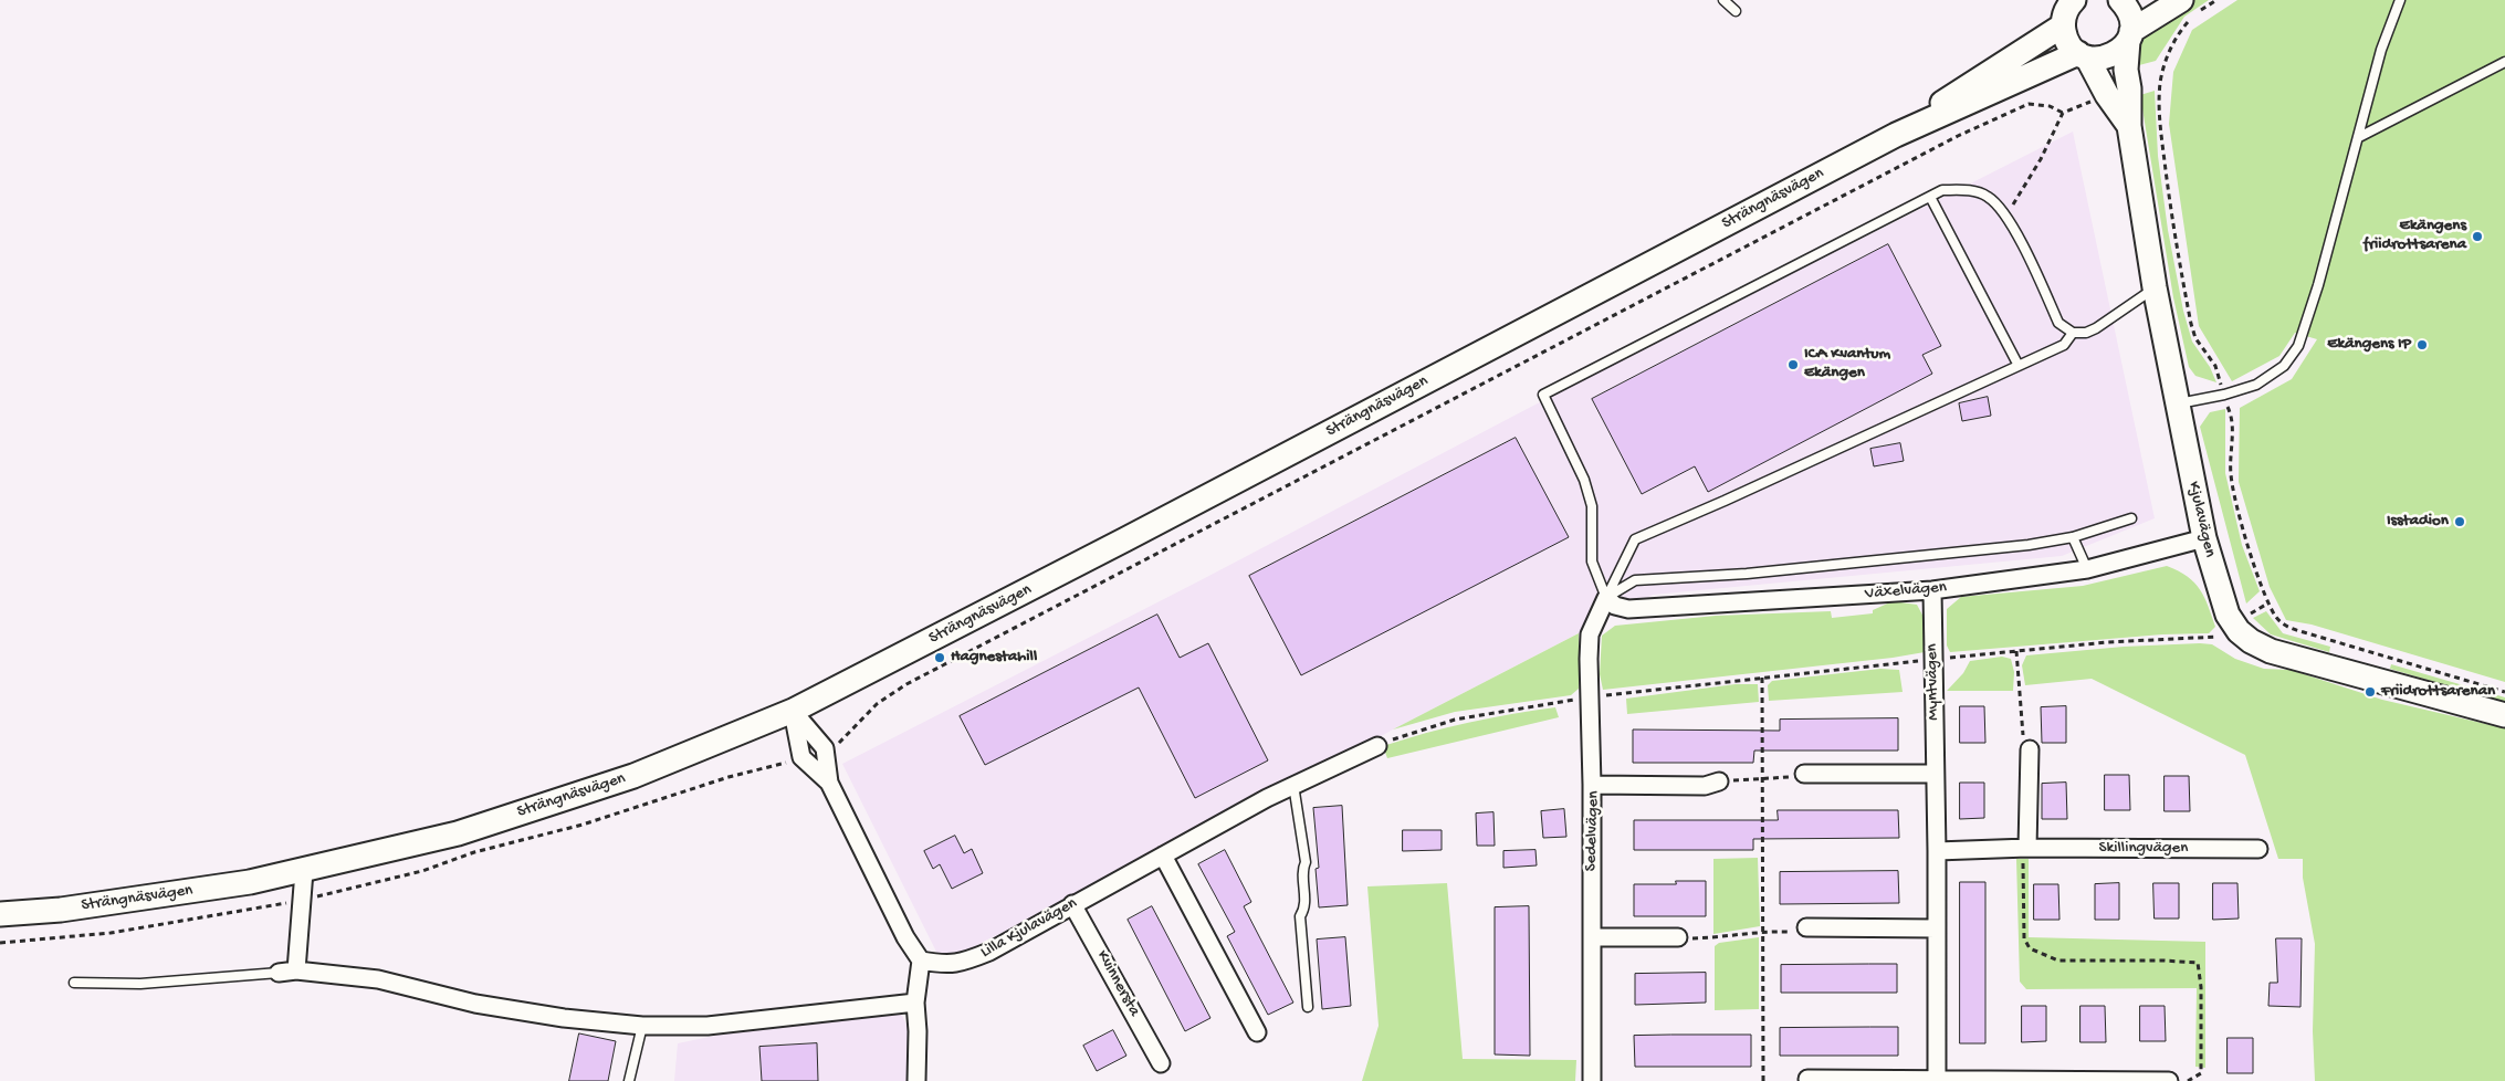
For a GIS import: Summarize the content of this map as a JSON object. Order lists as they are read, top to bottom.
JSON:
{
  "streets": {
    "main road": ["Strängnäsvägen", "Kjulavägen"],
    "street": [
      "Växelvägen",
      "Myntvägen",
      "Sedelvägen",
      "Skillingvägen",
      "Lilla Kjulavägen",
      "Kvinnersta"
    ]
  },
  "crossings": [
    ["Strängnäsvägen", "Kjulavägen"],
    ["Kjulavägen", "Växelvägen"],
    ["Växelvägen", "Myntvägen"],
    ["Myntvägen", "Skillingvägen"],
    ["Lilla Kjulavägen", "Kvinnersta"]
  ],
  "places": [
    "Ekängens friidrottsarena",
    "Ekängens IP",
    "ICA Kvantum Ekängen",
    "Isstadion",
    "Hagnestahill",
    "Friidrottsarenan"
  ]
}
